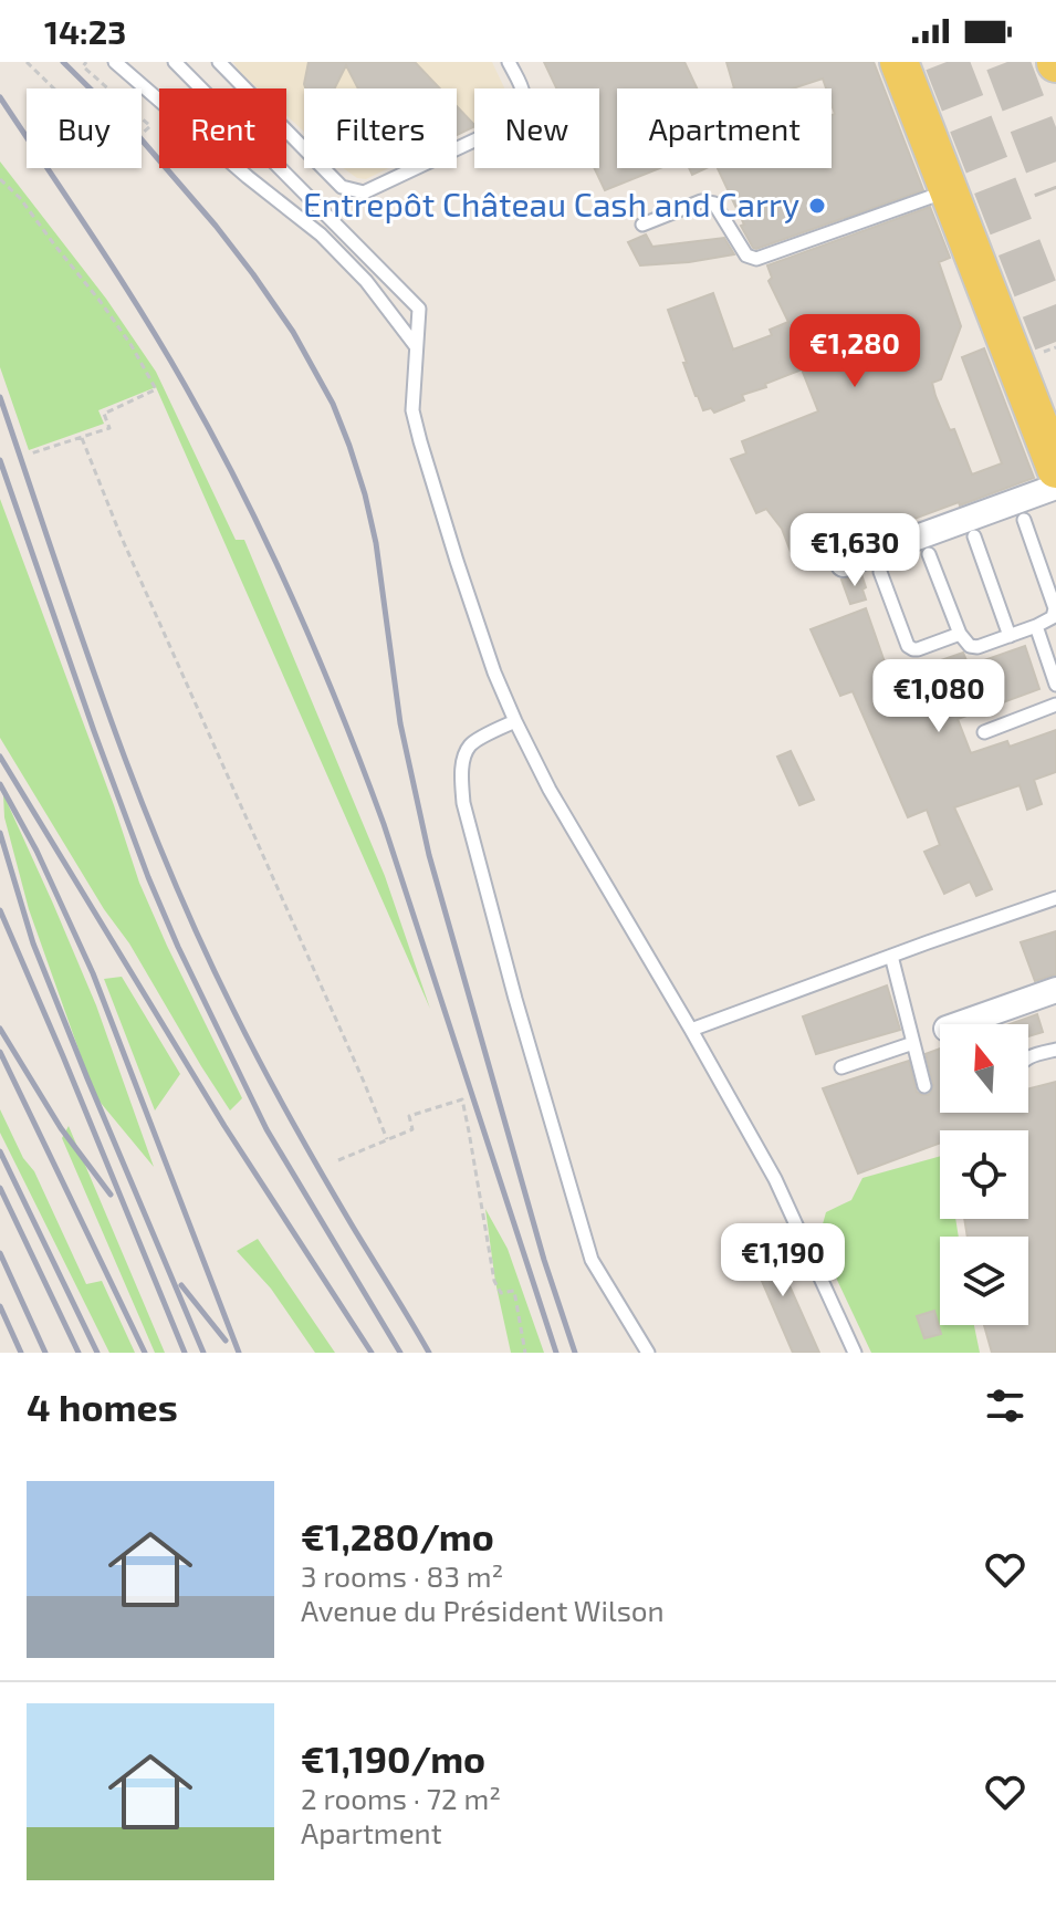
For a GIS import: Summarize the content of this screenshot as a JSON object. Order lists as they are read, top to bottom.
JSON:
{
  "places": ["Entrepôt Château Cash and Carry"],
  "north": "top",
  "page": {
    "status": "14:23",
    "chip": [
      "Buy",
      "Rent",
      "Filters",
      "New",
      "Apartment"
    ],
    "price": [
      "€1,280",
      "€1,630",
      "€1,080",
      "€1,190"
    ],
    "heading": "4 homes",
    "list": [
      {
        "name": "€1,280/mo",
        "note": "3 rooms · 83 m² · Avenue du Président Wilson"
      },
      {
        "name": "€1,190/mo",
        "note": "2 rooms · 72 m² · Apartment"
      }
    ]
  }
}
